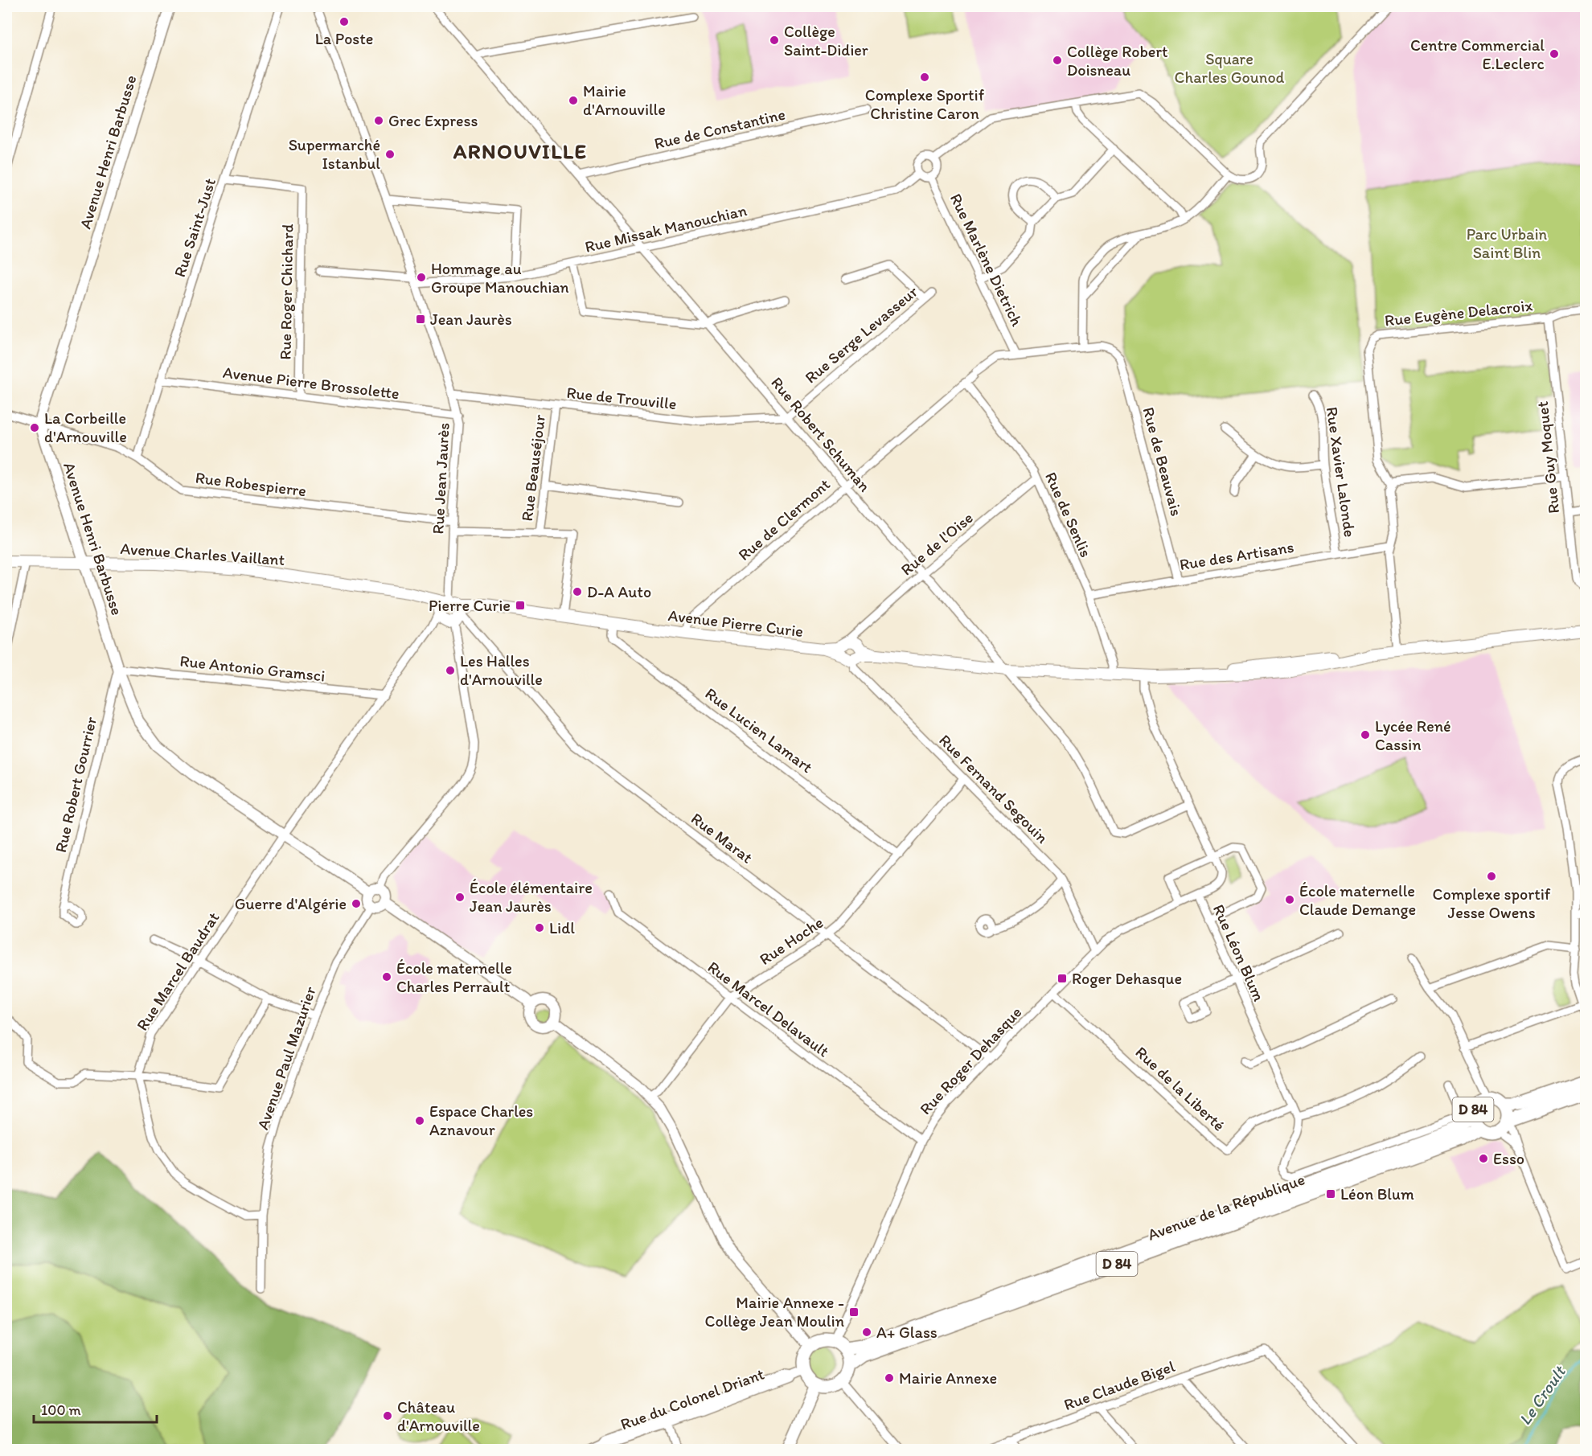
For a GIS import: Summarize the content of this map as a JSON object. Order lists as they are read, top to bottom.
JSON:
{
  "streets": {
    "main road": [
      "Avenue Charles Vaillant",
      "Avenue Pierre Curie",
      "D 84",
      "Avenue de la République"
    ],
    "street": [
      "Rue de Constantine",
      "Avenue Henri Barbusse",
      "Rue Saint-Just",
      "Rue Missak Manouchian",
      "Rue Marlène Dietrich",
      "Rue Roger Chichard",
      "Rue Eugène Delacroix",
      "Rue Serge Levasseur",
      "Avenue Pierre Brossolette",
      "Rue de Trouville",
      "Rue Robert Schuman",
      "Rue Guy Moquet",
      "Rue de Beauvais",
      "Rue Beauséjour",
      "Rue Xavier Lalonde",
      "Rue Jean Jaurès",
      "Rue Robespierre",
      "Rue de Senlis",
      "Rue de Clermont",
      "Rue de l'Oise",
      "Rue des Artisans",
      "Rue Antonio Gramsci",
      "Rue Lucien Lamart",
      "Rue Robert Gourrier",
      "Rue Fernand Segouin",
      "Rue Marat",
      "Rue Hoche",
      "Rue Léon Blum",
      "Rue Marcel Baudrat",
      "Rue Marcel Delavault",
      "Avenue Paul Mazurier",
      "Rue Roger Dehasque",
      "Rue de la Liberté",
      "Rue Claude Bigel",
      "Rue du Colonel Driant"
    ]
  },
  "crossings": [
    ["Rue de Constantine", "Rue Robert Schuman"],
    ["Avenue Henri Barbusse", "Rue Jean Jaurès"],
    ["Avenue Henri Barbusse", "Rue Robespierre"],
    ["Avenue Henri Barbusse", "Avenue Charles Vaillant"],
    ["Avenue Henri Barbusse", "Rue Antonio Gramsci"],
    ["Avenue Henri Barbusse", "Rue Robert Gourrier"],
    ["Avenue Henri Barbusse", "Rue Marcel Baudrat"],
    ["Avenue Henri Barbusse", "Avenue Paul Mazurier"],
    ["Rue Saint-Just", "Rue Roger Chichard"],
    ["Rue Saint-Just", "Avenue Pierre Brossolette"],
    ["Rue Saint-Just", "Rue Robespierre"],
    ["Rue Missak Manouchian", "Rue Marlène Dietrich"],
    ["Rue Missak Manouchian", "Rue Robert Schuman"],
    ["Rue Missak Manouchian", "Rue Jean Jaurès"],
    ["Rue Marlène Dietrich", "Rue de Clermont"],
    ["Rue Roger Chichard", "Avenue Pierre Brossolette"],
    ["Rue Eugène Delacroix", "Rue Guy Moquet"],
    ["Rue Serge Levasseur", "Rue de Trouville"],
    ["Rue Serge Levasseur", "Rue Robert Schuman"],
    ["Avenue Pierre Brossolette", "Rue Jean Jaurès"],
    ["Rue de Trouville", "Rue Robert Schuman"],
    ["Rue de Trouville", "Rue Beauséjour"],
    ["Rue de Trouville", "Rue Jean Jaurès"],
    ["Rue Robert Schuman", "Rue de Clermont"],
    ["Rue Robert Schuman", "Rue de l'Oise"],
    ["Rue Robert Schuman", "Avenue Pierre Curie"],
    ["Rue Robert Schuman", "Rue Léon Blum"],
    ["Rue de Beauvais", "Rue de Clermont"],
    ["Rue de Beauvais", "Rue des Artisans"],
    ["Rue Xavier Lalonde", "Rue des Artisans"],
    ["Rue Jean Jaurès", "Rue Robespierre"],
    ["Rue Jean Jaurès", "Avenue Charles Vaillant"],
    ["Rue Jean Jaurès", "Avenue Pierre Curie"],
    ["Rue Jean Jaurès", "Rue Marat"],
    ["Rue Jean Jaurès", "Rue Marcel Baudrat"],
    ["Rue Jean Jaurès", "Avenue Paul Mazurier"],
    ["Rue de Senlis", "Rue de Clermont"],
    ["Rue de Senlis", "Rue de l'Oise"],
    ["Rue de Senlis", "Rue des Artisans"],
    ["Rue de Senlis", "Avenue Pierre Curie"],
    ["Rue de Clermont", "Avenue Pierre Curie"],
    ["Rue de l'Oise", "Avenue Pierre Curie"],
    ["Rue de l'Oise", "Rue Fernand Segouin"],
    ["Avenue Charles Vaillant", "Avenue Pierre Curie"],
    ["Avenue Charles Vaillant", "Rue Marat"],
    ["Avenue Charles Vaillant", "Rue Marcel Baudrat"],
    ["Avenue Pierre Curie", "Rue Lucien Lamart"],
    ["Avenue Pierre Curie", "Rue Fernand Segouin"],
    ["Avenue Pierre Curie", "Rue Marat"],
    ["Avenue Pierre Curie", "Rue Léon Blum"],
    ["Avenue Pierre Curie", "Rue Marcel Baudrat"],
    ["Rue Antonio Gramsci", "Rue Robert Gourrier"],
    ["Rue Antonio Gramsci", "Rue Marcel Baudrat"],
    ["Rue Lucien Lamart", "Rue Hoche"],
    ["Rue Fernand Segouin", "Rue Hoche"],
    ["Rue Fernand Segouin", "Rue Roger Dehasque"],
    ["Rue Marat", "Rue Hoche"],
    ["Rue Marat", "Rue Marcel Baudrat"],
    ["Rue Marat", "Rue Roger Dehasque"],
    ["Rue Hoche", "Rue Marcel Delavault"],
    ["Rue Léon Blum", "Rue Roger Dehasque"],
    ["Rue Léon Blum", "Rue de la Liberté"],
    ["Rue Marcel Baudrat", "Avenue Paul Mazurier"],
    ["Rue Marcel Delavault", "Rue Roger Dehasque"],
    ["Rue Roger Dehasque", "Rue de la Liberté"],
    ["Rue Roger Dehasque", "Avenue de la République"],
    ["Rue Roger Dehasque", "Rue du Colonel Driant"],
    ["D 84", "Avenue de la République"],
    ["Avenue de la République", "Rue du Colonel Driant"]
  ],
  "districts": ["ARNOUVILLE"],
  "water": ["Le Croult"],
  "parks": ["Square Charles Gounod", "Parc Urbain Saint Blin"],
  "places": {
    "other": [
      "La Poste",
      "Collège Saint-Didier",
      "Centre Commercial E.Leclerc",
      "Collège Robert Doisneau",
      "Complexe Sportif Christine Caron",
      "Mairie d'Arnouville",
      "Grec Express",
      "Supermarché Istanbul",
      "Hommage au Groupe Manouchian",
      "La Corbeille d'Arnouville",
      "D-A Auto",
      "Les Halles d'Arnouville",
      "Lycée René Cassin",
      "Complexe sportif Jesse Owens",
      "École élémentaire Jean Jaurès",
      "École maternelle Claude Demange",
      "Guerre d'Algérie",
      "Lidl",
      "École maternelle Charles Perrault",
      "Espace Charles Aznavour",
      "Esso",
      "A+ Glass",
      "Mairie Annexe",
      "Château d'Arnouville"
    ],
    "transit": [
      "Jean Jaurès",
      "Pierre Curie",
      "Roger Dehasque",
      "Léon Blum",
      "Mairie Annexe - Collège Jean Moulin"
    ]
  },
  "scale_bar": "100 m"
}
